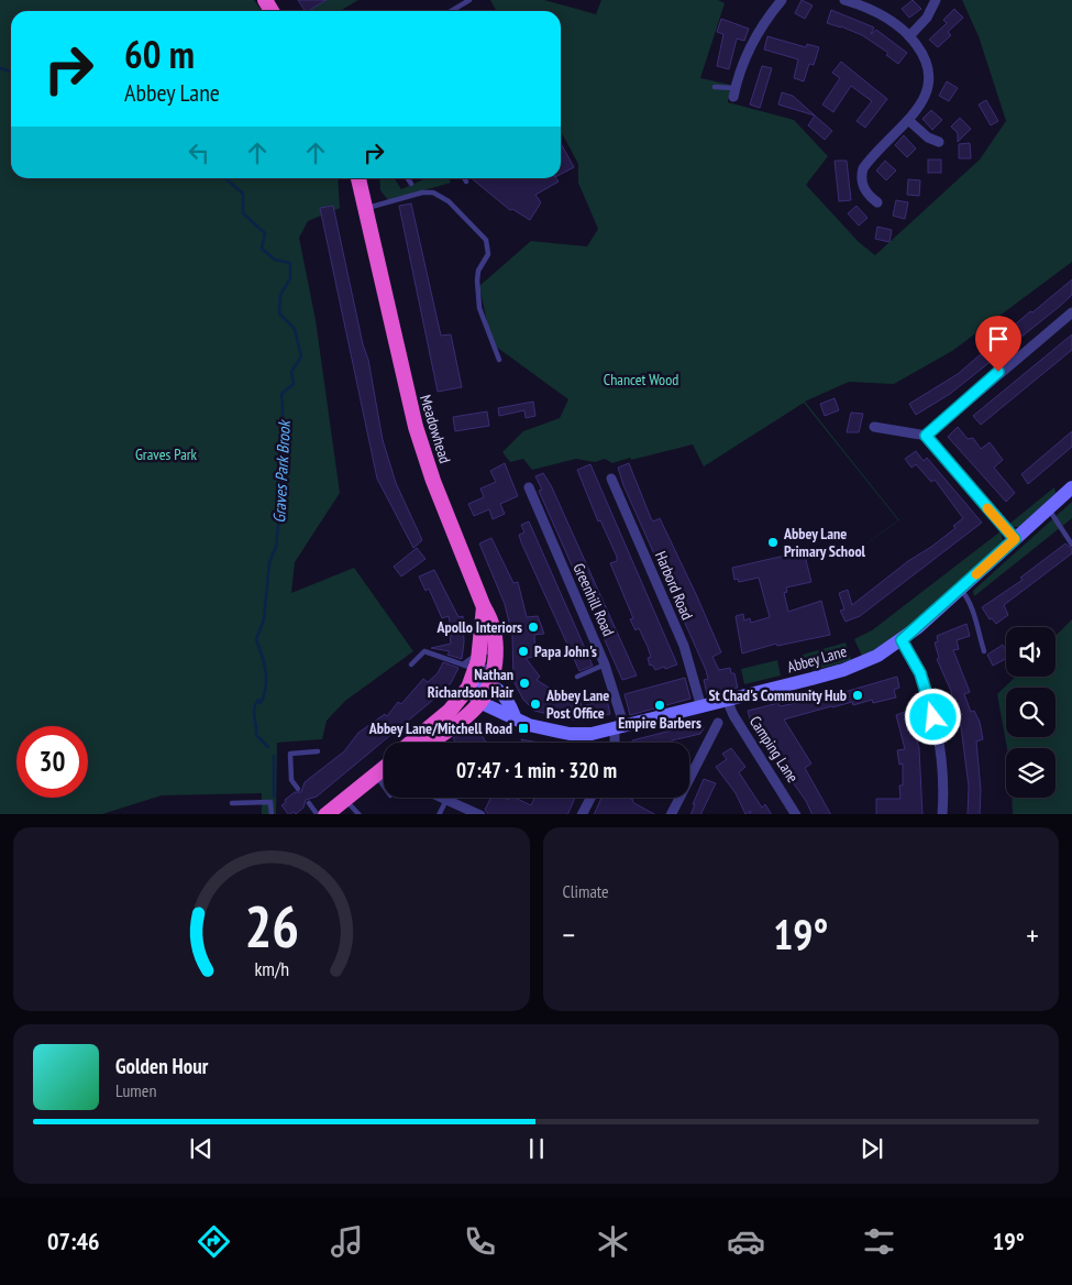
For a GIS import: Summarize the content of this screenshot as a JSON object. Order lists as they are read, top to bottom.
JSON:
{
  "streets": {
    "highway": ["Meadowhead"],
    "main road": ["Abbey Lane"],
    "street": ["Harbord Road", "Greenhill Road", "Camping Lane"]
  },
  "crossings": [
    ["Harbord Road", "Abbey Lane"],
    ["Greenhill Road", "Abbey Lane"],
    ["Abbey Lane", "Camping Lane"]
  ],
  "water": ["Graves Park Brook"],
  "parks": ["Chancet Wood", "Graves Park"],
  "places": {
    "other": [
      "Abbey Lane Primary School",
      "Apollo Interiors",
      "Papa John's",
      "Nathan Richardson Hair",
      "St Chad's Community Hub",
      "Abbey Lane Post Office",
      "Empire Barbers"
    ],
    "transit": ["Abbey Lane/Mitchell Road"]
  },
  "page": {
    "turn": ["60 m", "Abbey Lane"],
    "limit": "30",
    "trip": "07:47 · 1 min · 320 m",
    "tile": "Climate",
    "heat": ["−", "19°", "+"],
    "song": ["Golden Hour", "Lumen"],
    "tabs": ["07:46", "19°"],
    "gauge": ["26", "km/h"]
  }
}
